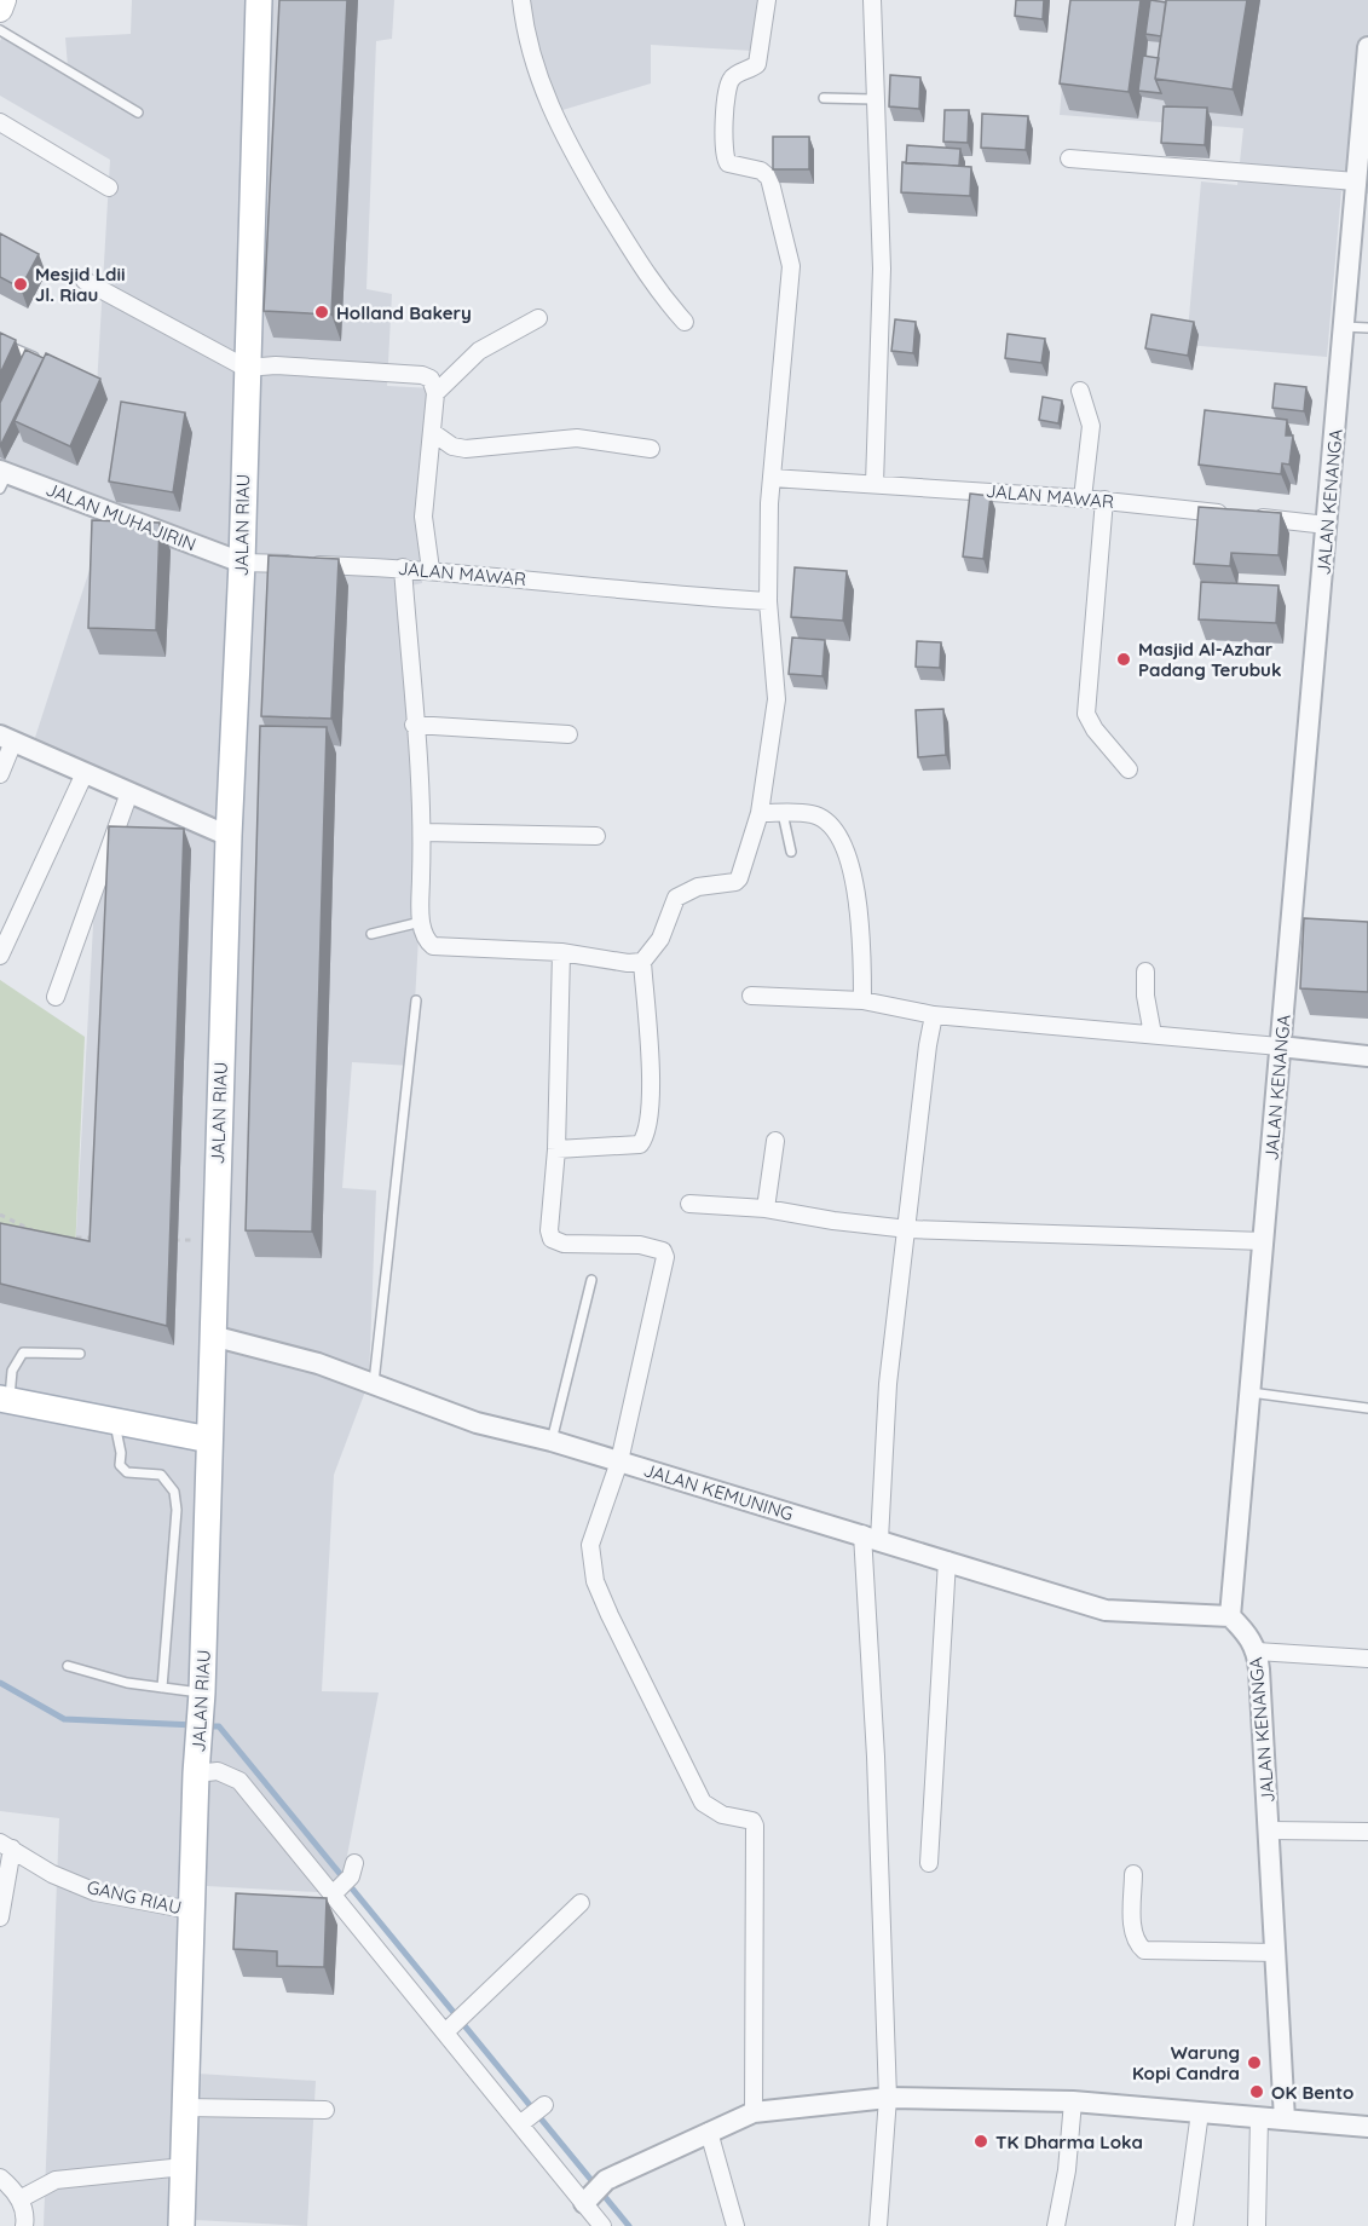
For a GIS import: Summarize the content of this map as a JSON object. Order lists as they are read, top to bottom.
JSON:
{
  "streets": {
    "main road": ["JALAN RIAU"],
    "street": [
      "JALAN MAWAR",
      "JALAN KENANGA",
      "JALAN MUHAJIRIN",
      "JALAN KEMUNING",
      "GANG RIAU"
    ]
  },
  "crossings": [
    ["JALAN MAWAR", "JALAN KENANGA"],
    ["JALAN MAWAR", "JALAN MUHAJIRIN"],
    ["JALAN MAWAR", "JALAN RIAU"],
    ["JALAN KENANGA", "JALAN KEMUNING"],
    ["JALAN MUHAJIRIN", "JALAN RIAU"],
    ["JALAN RIAU", "JALAN KEMUNING"],
    ["JALAN RIAU", "GANG RIAU"]
  ],
  "places": [
    "Mesjid Ldii Jl. Riau",
    "Holland Bakery",
    "Masjid Al-Azhar Padang Terubuk",
    "Warung Kopi Candra",
    "OK Bento",
    "TK Dharma Loka"
  ]
}
